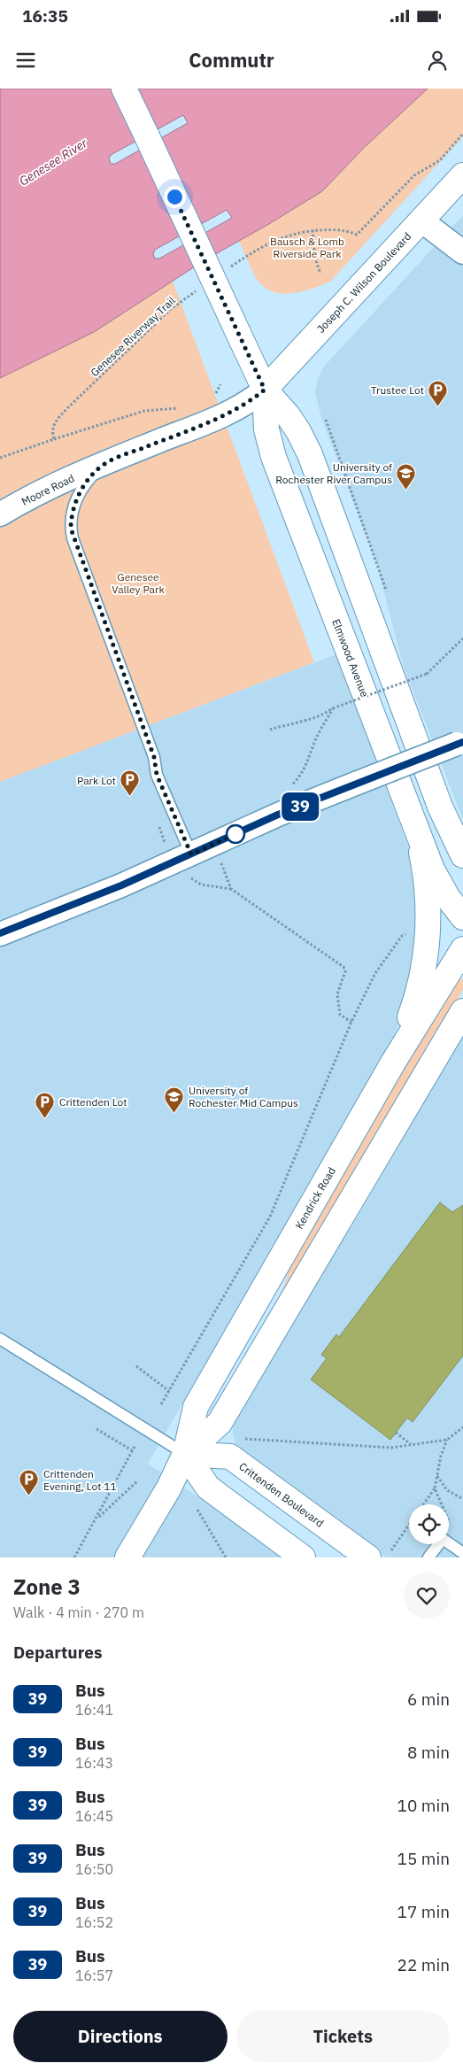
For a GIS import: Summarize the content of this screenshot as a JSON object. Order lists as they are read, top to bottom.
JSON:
{
  "streets": {
    "street": [
      "Joseph C. Wilson Boulevard",
      "Moore Road",
      "Elmwood Avenue",
      "Kendrick Road",
      "Crittenden Boulevard"
    ],
    "path": ["Genesee Riverway Trail"]
  },
  "crossings": [
    ["Joseph C. Wilson Boulevard", "Moore Road"],
    ["Joseph C. Wilson Boulevard", "Elmwood Avenue"],
    ["Moore Road", "Elmwood Avenue"],
    ["Kendrick Road", "Crittenden Boulevard"]
  ],
  "water": ["Genesee River"],
  "parks": ["Bausch & Lomb Riverside Park", "Genesee Valley Park"],
  "places": {
    "parking": [
      "Trustee Lot",
      "Park Lot",
      "Crittenden Lot",
      "Crittenden Evening, Lot 11"
    ],
    "school or university": ["University of Rochester River Campus", "University of Rochester Mid Campus"]
  },
  "lines": ["bus line 39"],
  "page": {
    "status": "16:35",
    "header": "Commutr",
    "on_map": "39",
    "heading": [
      ["Zone 3", "Walk · 4 min · 270 m"],
      "Departures"
    ],
    "list": [
      {
        "mark": "39",
        "name": "Bus",
        "note": "16:41",
        "value": "6 min"
      },
      {
        "mark": "39",
        "name": "Bus",
        "note": "16:43",
        "value": "8 min"
      },
      {
        "mark": "39",
        "name": "Bus",
        "note": "16:45",
        "value": "10 min"
      },
      {
        "mark": "39",
        "name": "Bus",
        "note": "16:50",
        "value": "15 min"
      },
      {
        "mark": "39",
        "name": "Bus",
        "note": "16:52",
        "value": "17 min"
      },
      {
        "mark": "39",
        "name": "Bus",
        "note": "16:57",
        "value": "22 min"
      }
    ],
    "buttons": ["Directions", "Tickets"]
  }
}
